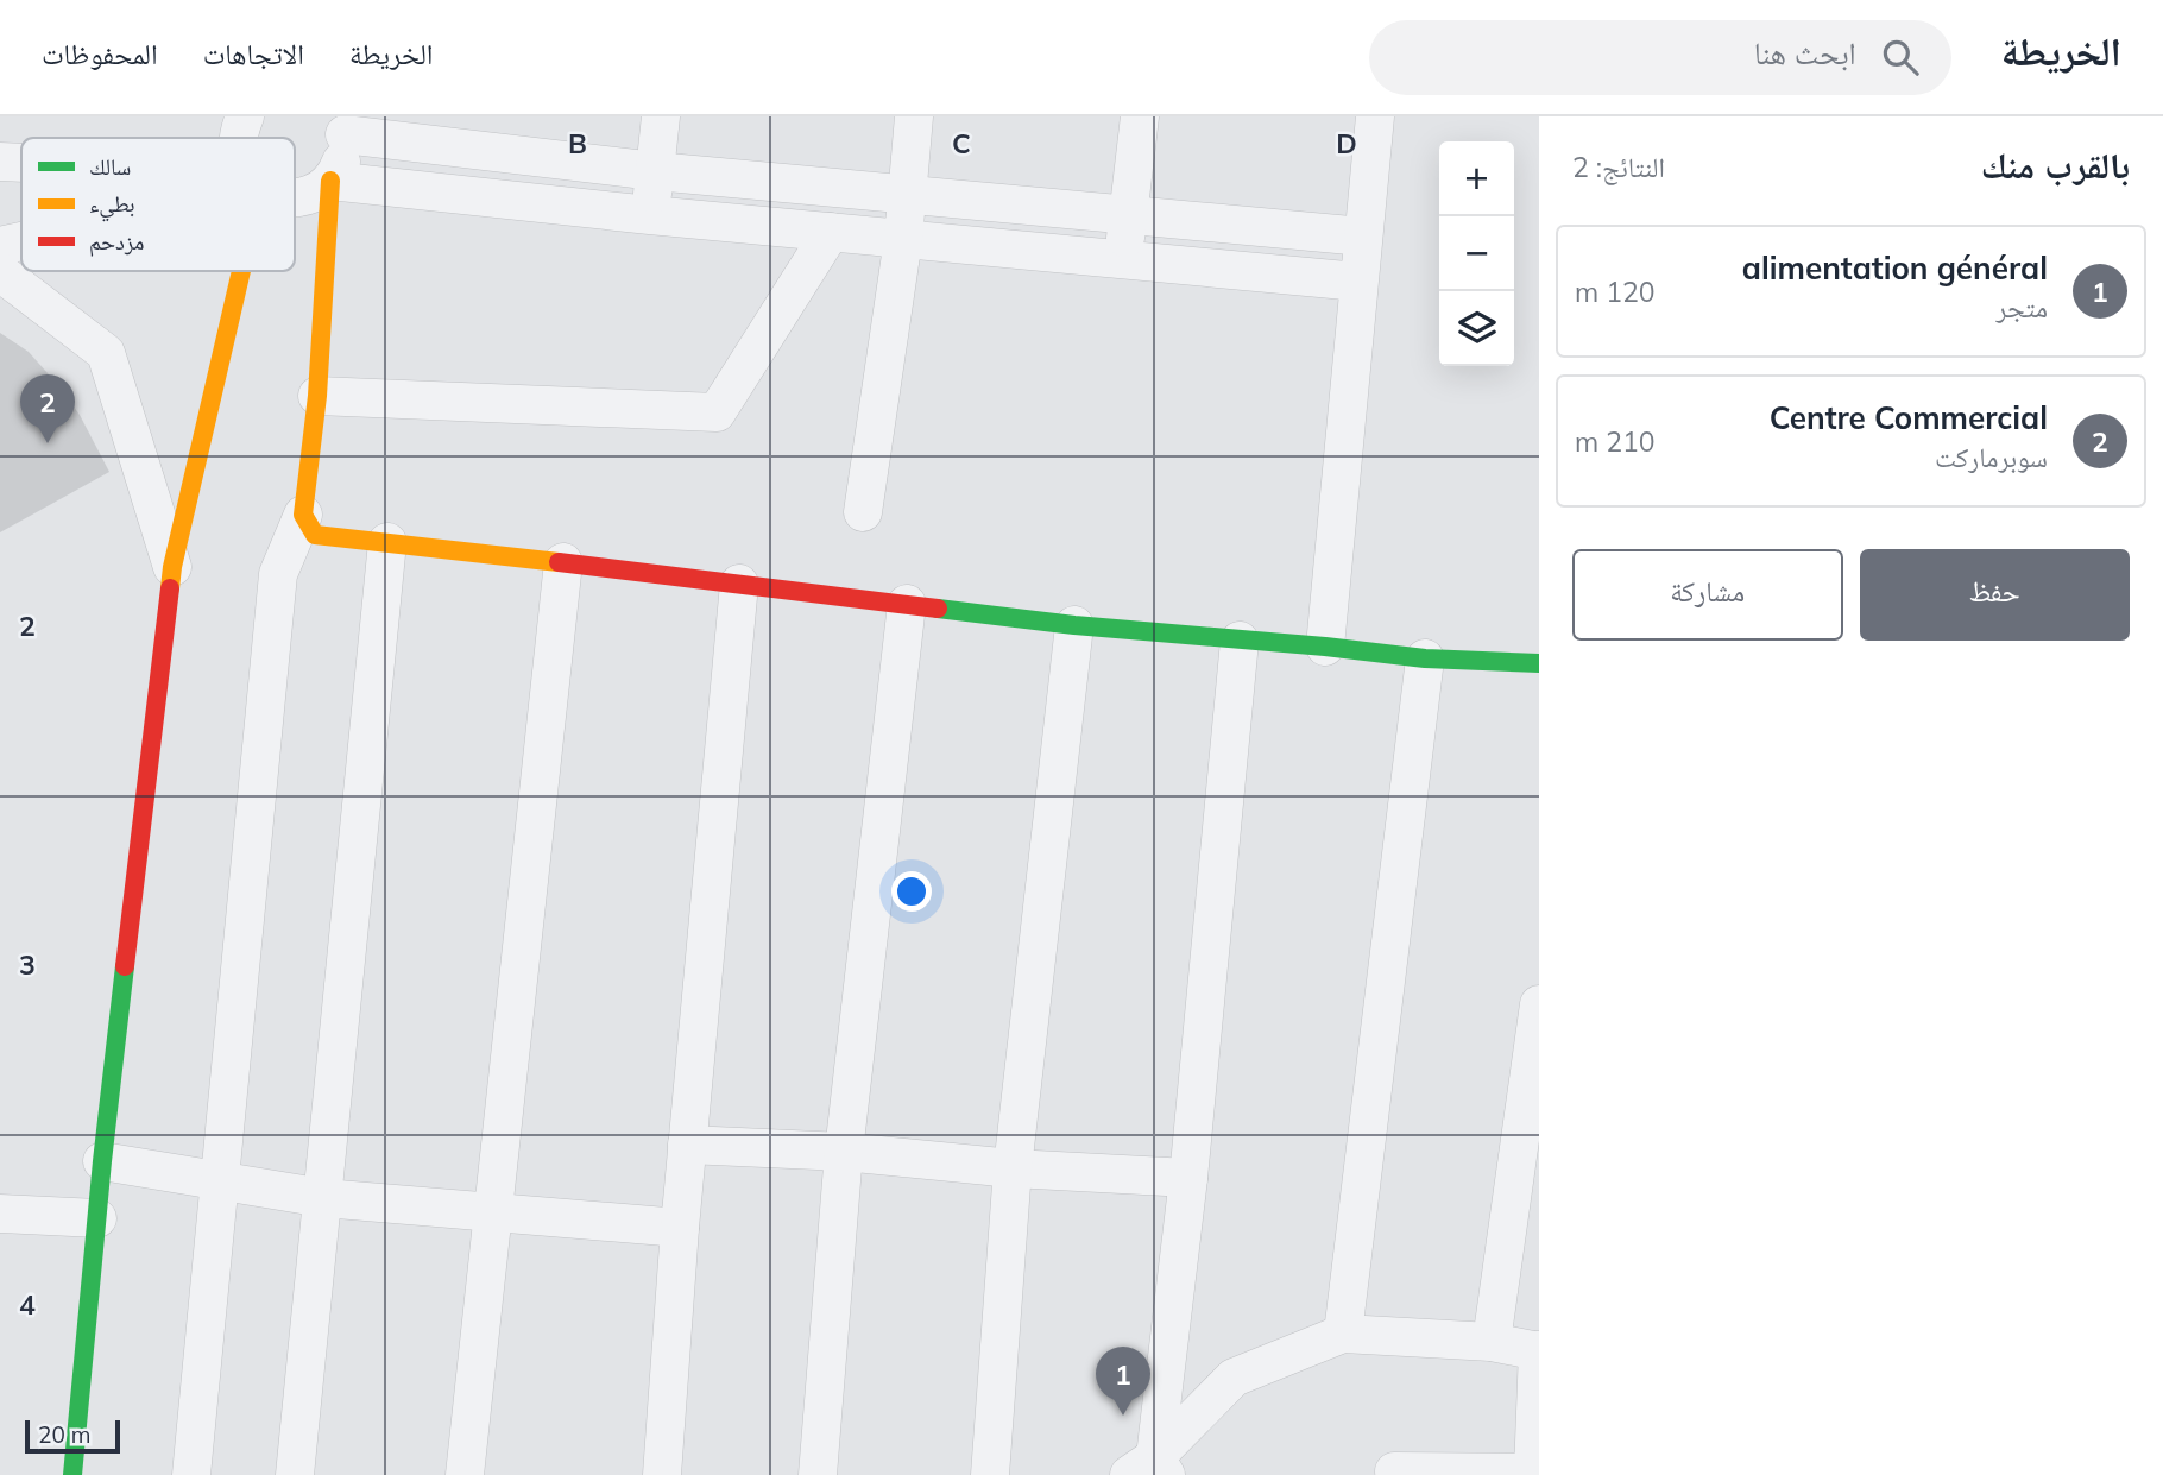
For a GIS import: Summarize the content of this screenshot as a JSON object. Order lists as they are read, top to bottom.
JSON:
{
  "legend": ["سالك", "بطيء", "مزدحم"],
  "scale_bar": "20 m",
  "page": {
    "header": "الخريطة",
    "search": "ابحث هنا",
    "nav": ["الخريطة", "الاتجاهات", "المحفوظات"],
    "heading": ["بالقرب منك", "النتائج: 2"],
    "map_buttons": ["+", "−"],
    "list": [
      {
        "mark": "1",
        "name": "alimentation général",
        "note": "متجر",
        "value": "120 m"
      },
      {
        "mark": "2",
        "name": "Centre Commercial",
        "note": "سوبرماركت",
        "value": "210 m"
      }
    ],
    "pins": ["2", "1"],
    "buttons": ["حفظ", "مشاركة"],
    "scale": "20 m"
  },
  "grid": {
    "columns": ["B", "C", "D"],
    "rows": ["2", "3", "4"]
  }
}
